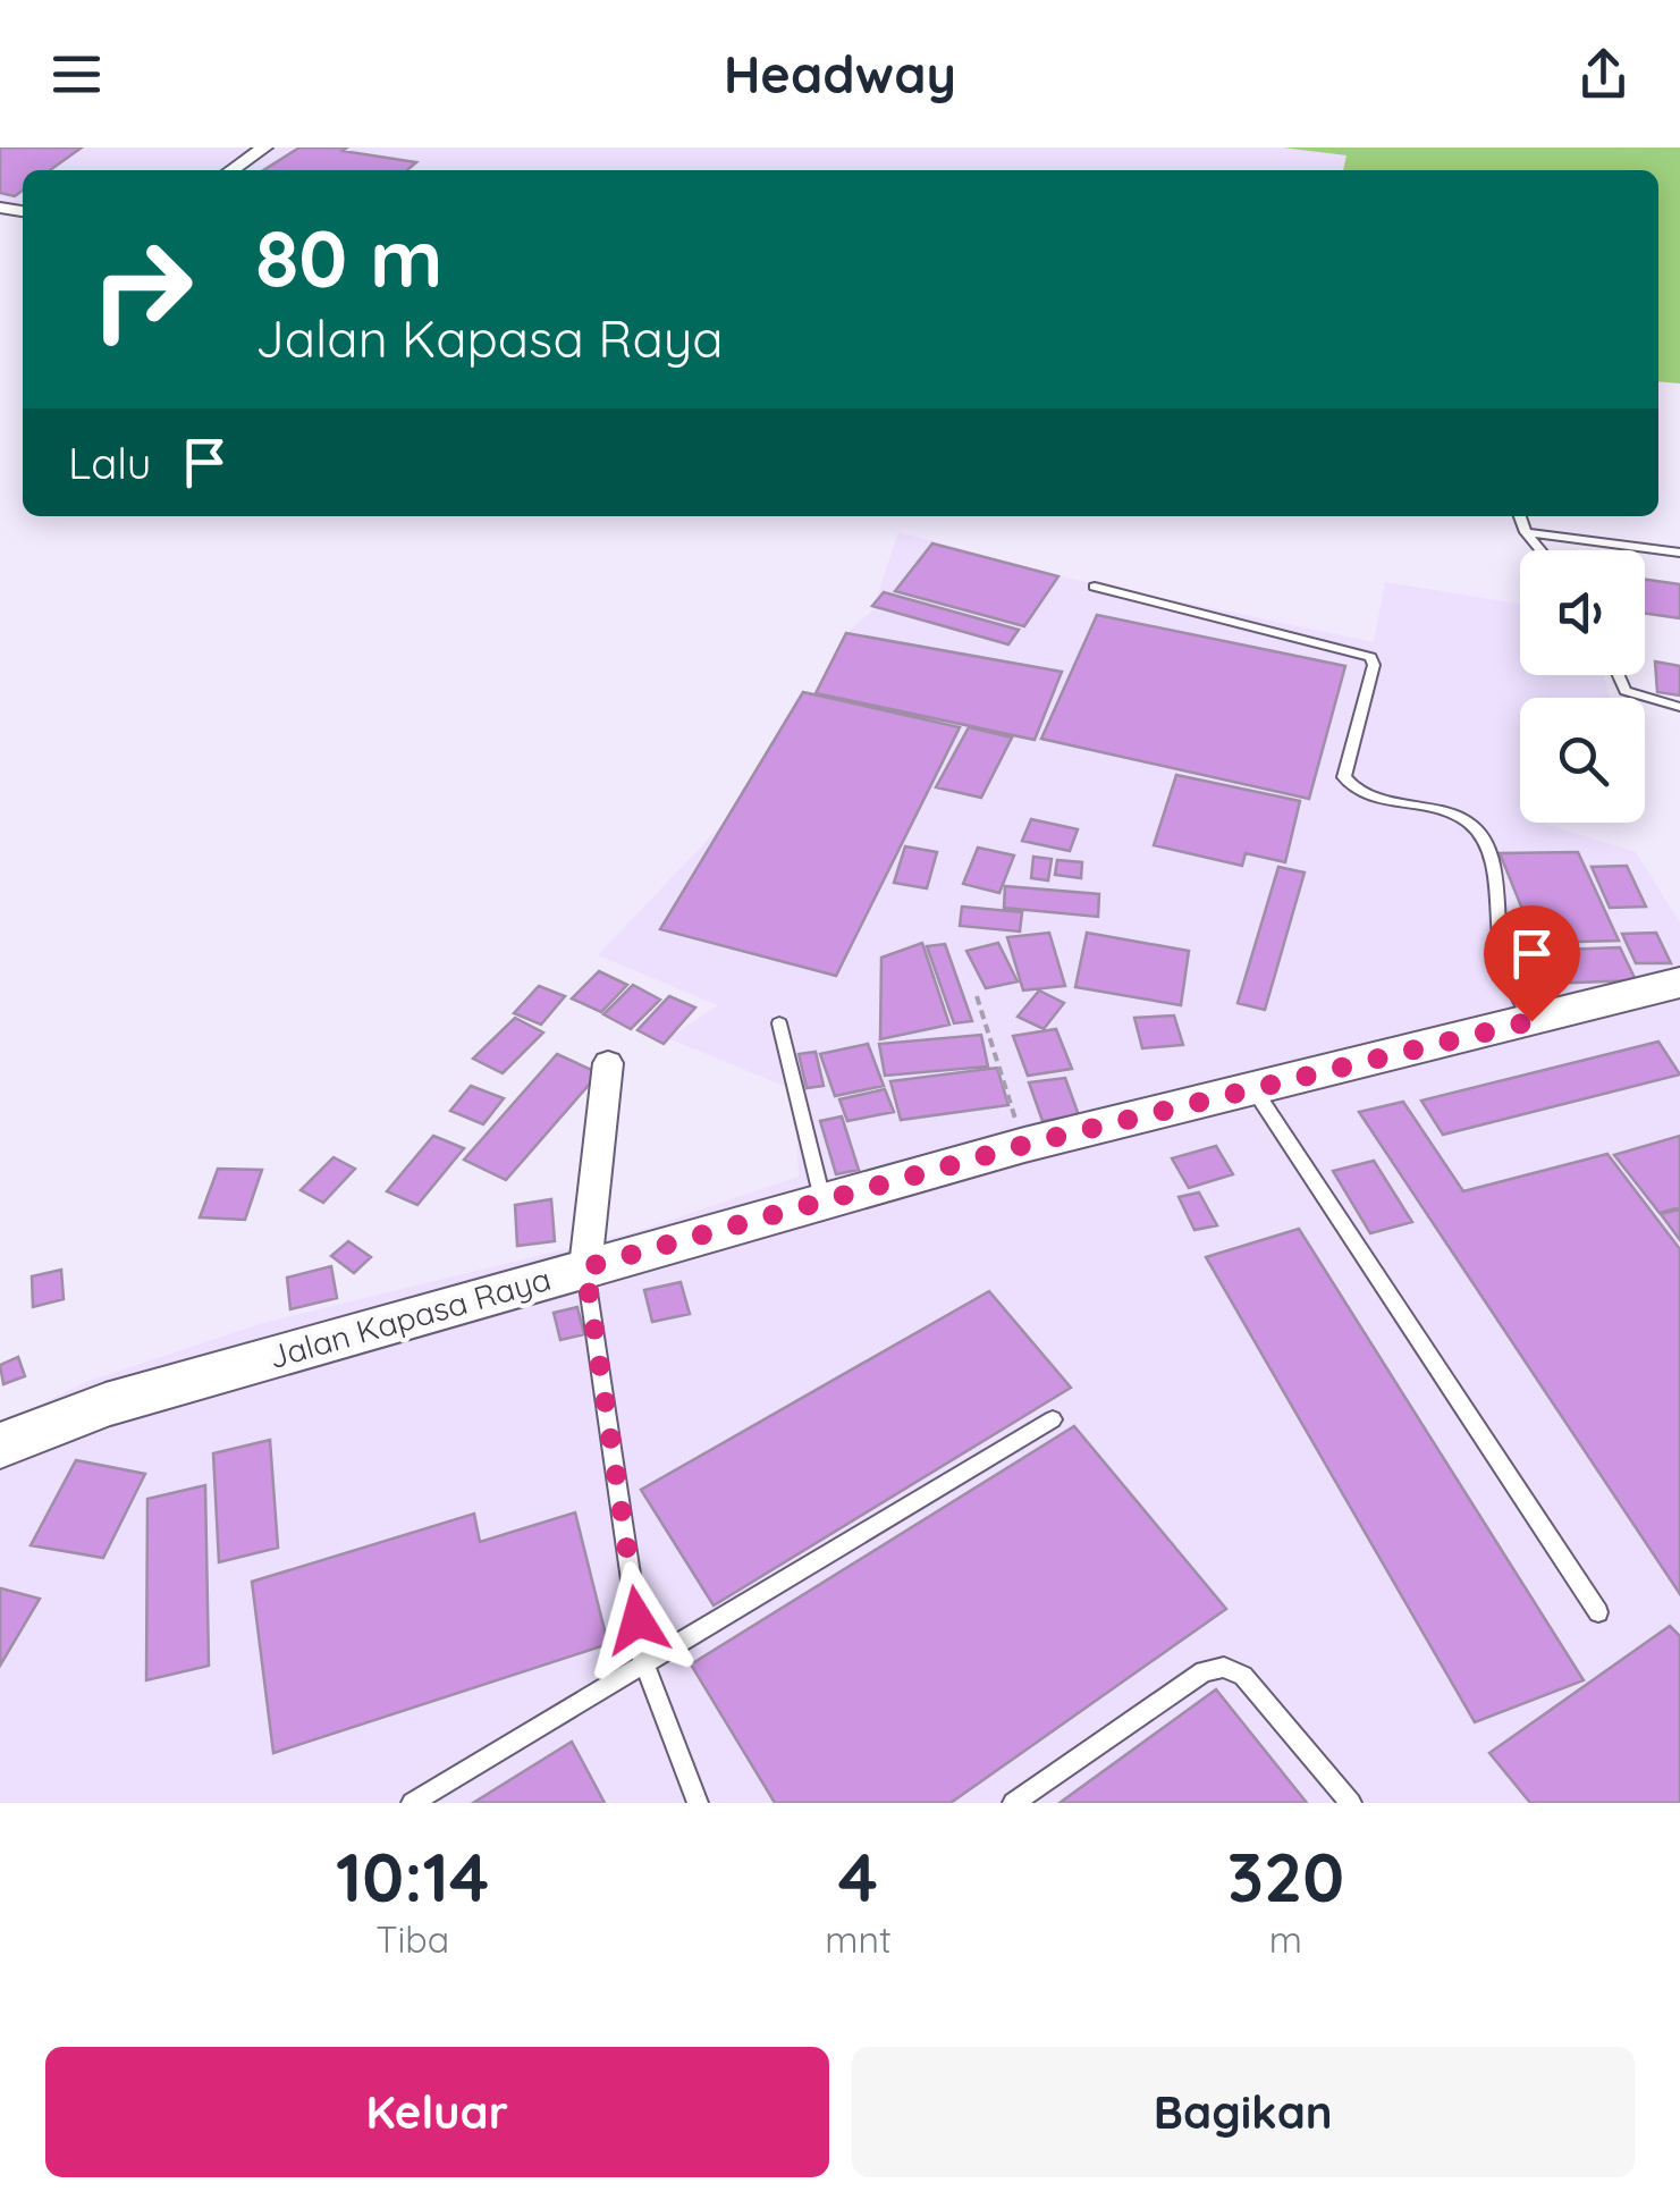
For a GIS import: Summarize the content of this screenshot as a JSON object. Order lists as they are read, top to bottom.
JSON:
{
  "streets": {
    "main road": ["Jalan Kapasa Raya"]
  },
  "page": {
    "header": "Headway",
    "turn": ["80 m", "Jalan Kapasa Raya"],
    "then": "Lalu",
    "eta": [
      "10:14",
      "Tiba",
      "4",
      "mnt",
      "320",
      "m"
    ],
    "buttons": ["Keluar", "Bagikan"]
  }
}
